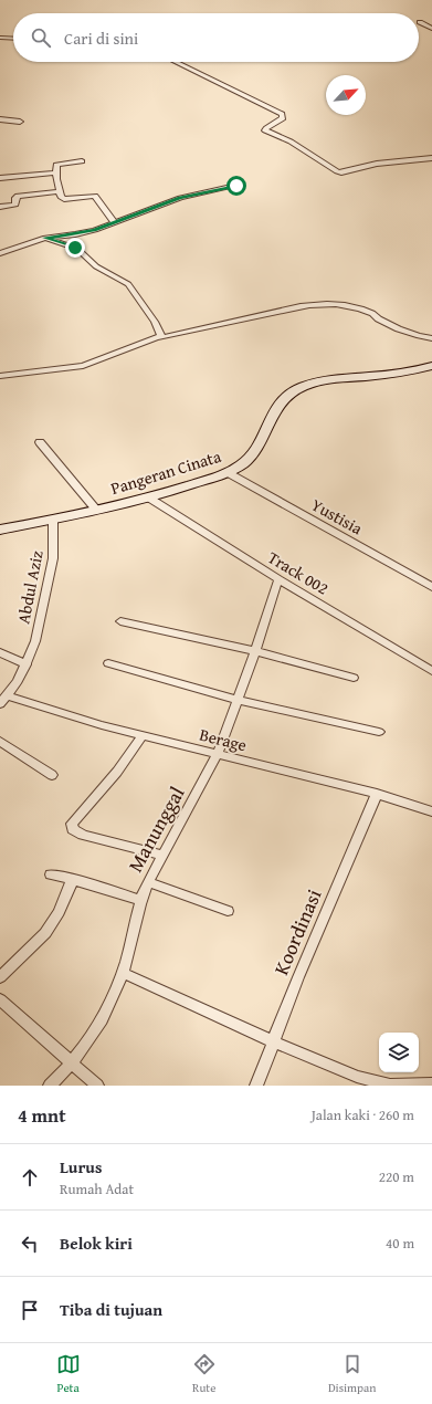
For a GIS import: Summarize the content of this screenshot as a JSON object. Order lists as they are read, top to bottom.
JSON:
{
  "streets": {
    "street": [
      "Pangeran Cinata",
      "Yustisia",
      "Track 002",
      "Abdul Aziz",
      "Berage",
      "Manunggal",
      "Koordinasi"
    ]
  },
  "crossings": [
    ["Pangeran Cinata", "Yustisia"],
    ["Pangeran Cinata", "Track 002"],
    ["Pangeran Cinata", "Abdul Aziz"],
    ["Track 002", "Manunggal"],
    ["Abdul Aziz", "Berage"],
    ["Berage", "Manunggal"],
    ["Berage", "Koordinasi"]
  ],
  "north": "top right",
  "page": {
    "search": "Cari di sini",
    "heading": ["4 mnt", "Jalan kaki · 260 m"],
    "list": [
      ["Lurus", "Rumah Adat", "220 m"],
      ["Belok kiri", "40 m"],
      "Tiba di tujuan"
    ],
    "nav": ["Peta", "Rute", "Disimpan"]
  }
}
